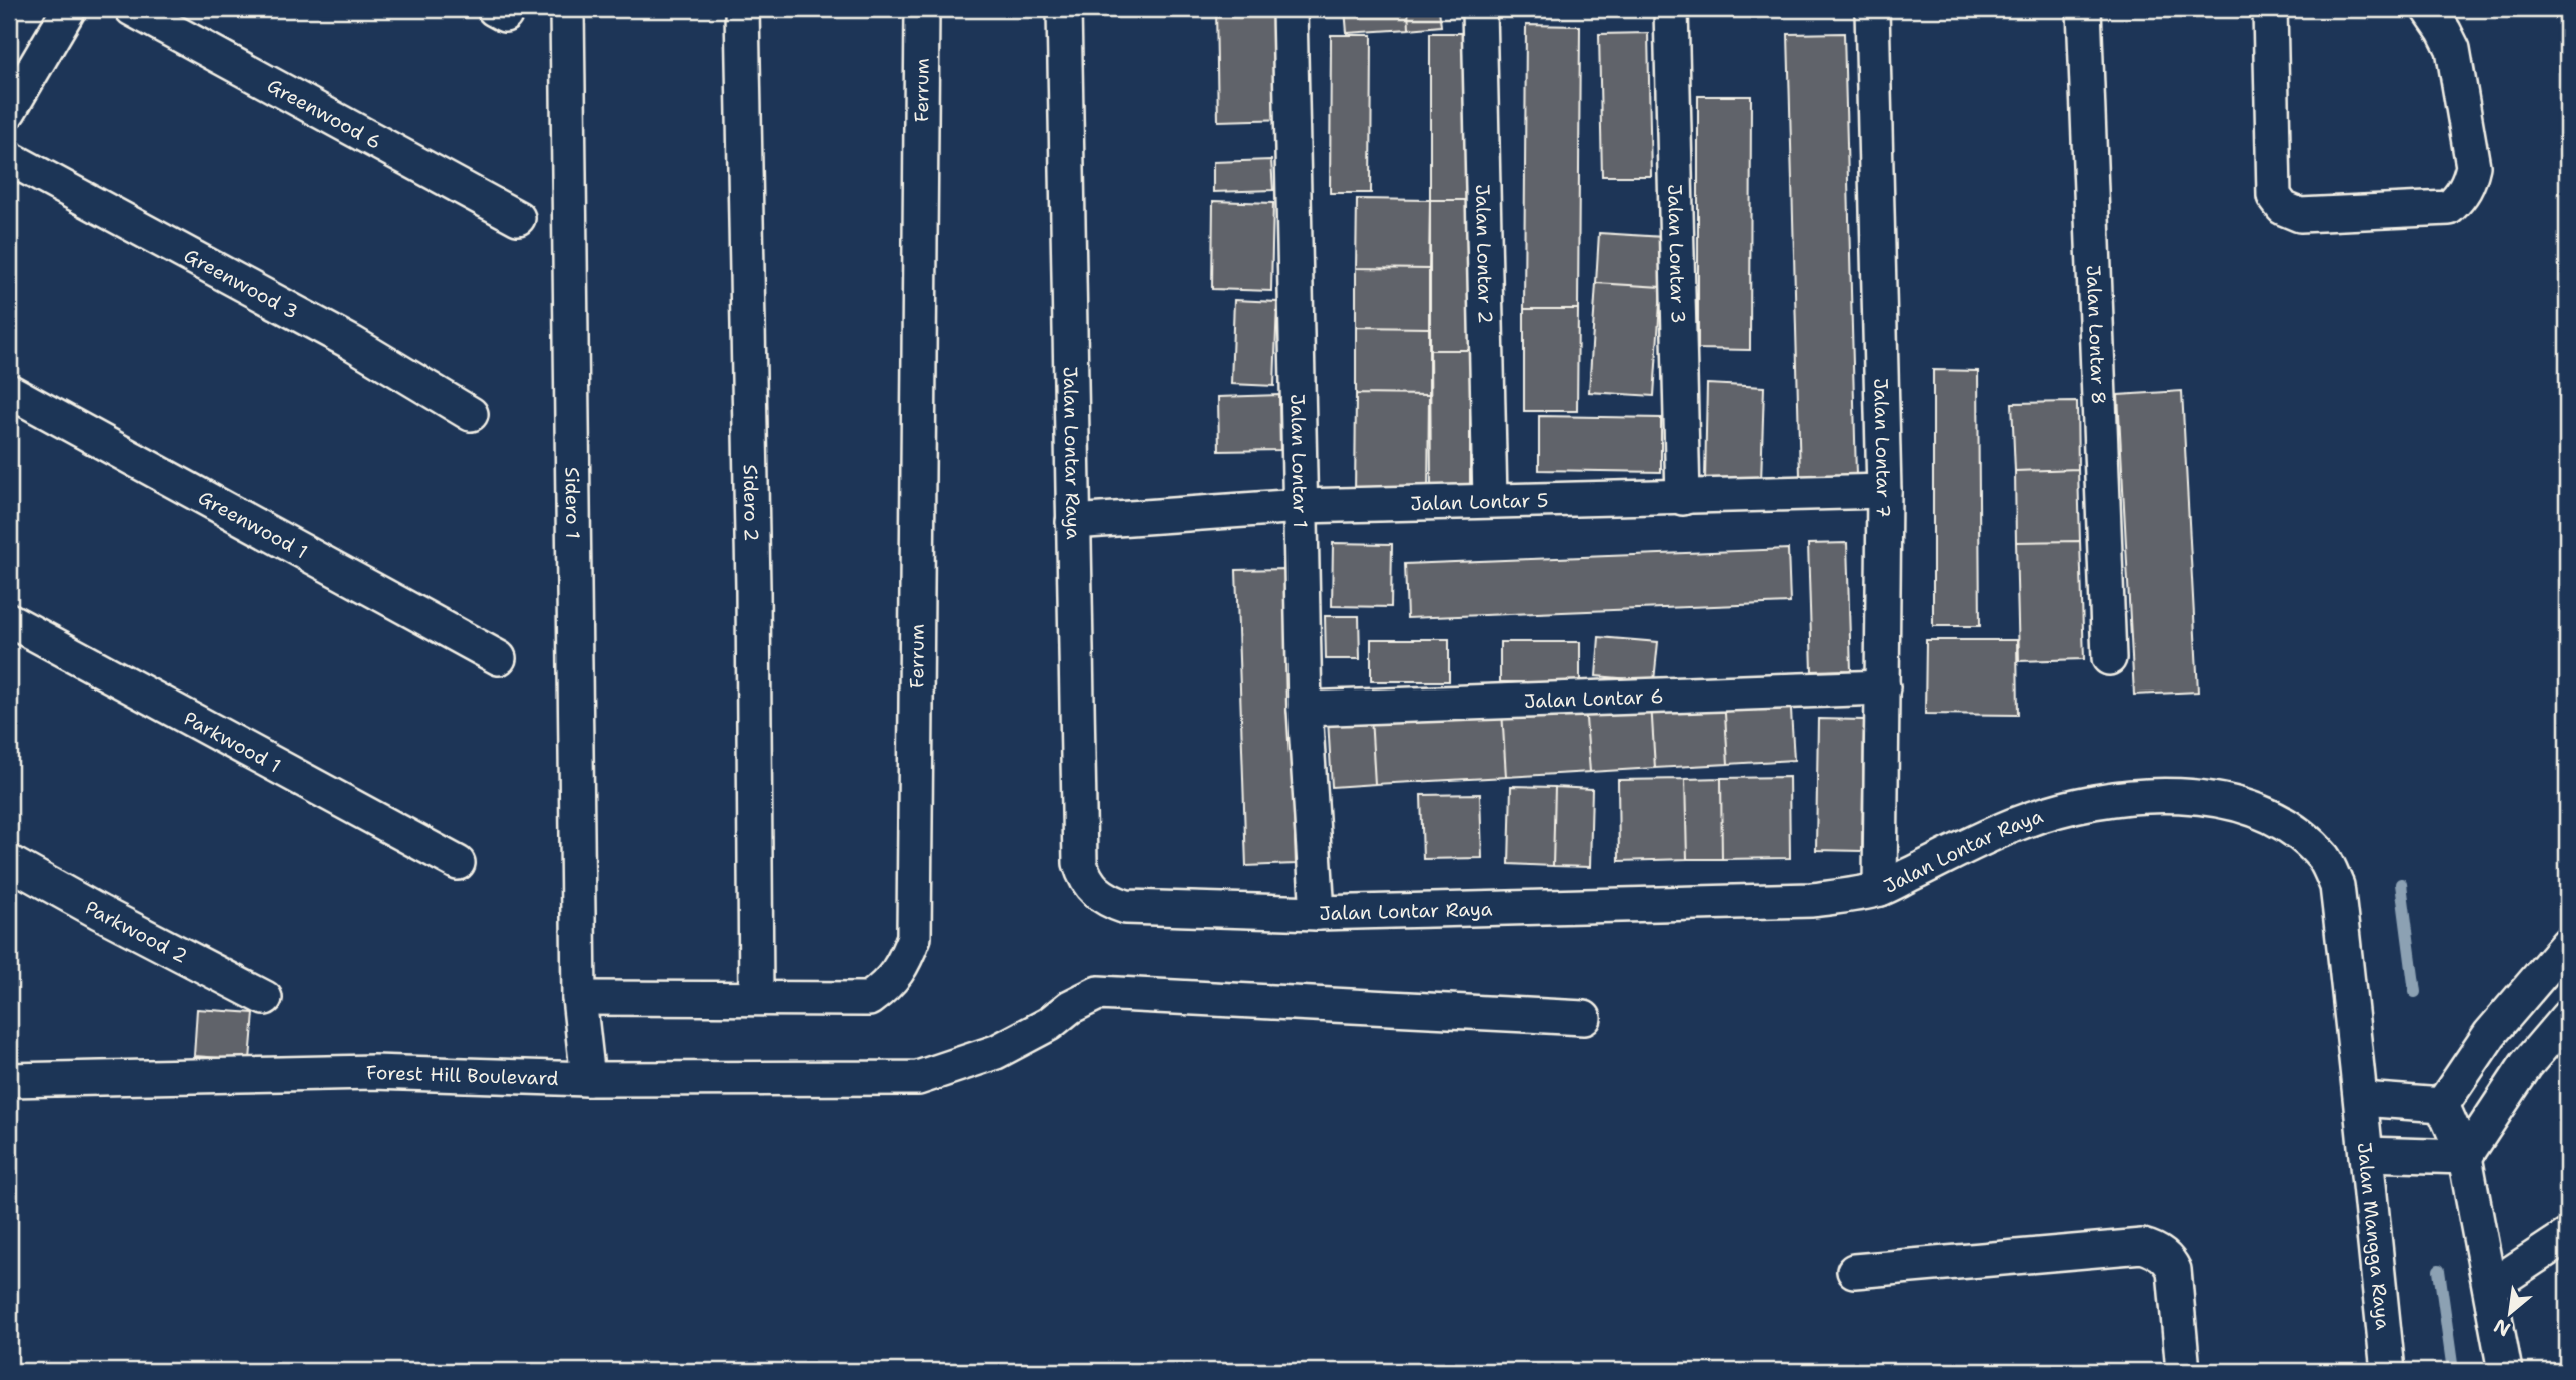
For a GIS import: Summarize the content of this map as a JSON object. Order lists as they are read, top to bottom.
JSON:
{
  "streets": {
    "street": [
      "Ferrum",
      "Greenwood 6",
      "Jalan Lontar 3",
      "Jalan Lontar 2",
      "Greenwood 3",
      "Jalan Lontar 8",
      "Jalan Lontar 7",
      "Jalan Lontar Raya",
      "Jalan Lontar 1",
      "Jalan Lontar 5",
      "Sidero 1",
      "Sidero 2",
      "Greenwood 1",
      "Jalan Lontar 6",
      "Parkwood 1",
      "Parkwood 2",
      "Forest Hill Boulevard",
      "Jalan Mangga Raya"
    ]
  },
  "crossings": [
    ["Ferrum", "Sidero 1"],
    ["Ferrum", "Sidero 2"],
    ["Jalan Lontar 3", "Jalan Lontar 5"],
    ["Jalan Lontar 2", "Jalan Lontar 5"],
    ["Jalan Lontar 7", "Jalan Lontar Raya"],
    ["Jalan Lontar 7", "Jalan Lontar 5"],
    ["Jalan Lontar 7", "Jalan Lontar 6"],
    ["Jalan Lontar Raya", "Jalan Lontar 1"],
    ["Jalan Lontar Raya", "Jalan Lontar 5"],
    ["Jalan Lontar Raya", "Jalan Mangga Raya"],
    ["Jalan Lontar 1", "Jalan Lontar 5"],
    ["Jalan Lontar 1", "Jalan Lontar 6"],
    ["Sidero 1", "Forest Hill Boulevard"]
  ],
  "north": "bottom left"
}
